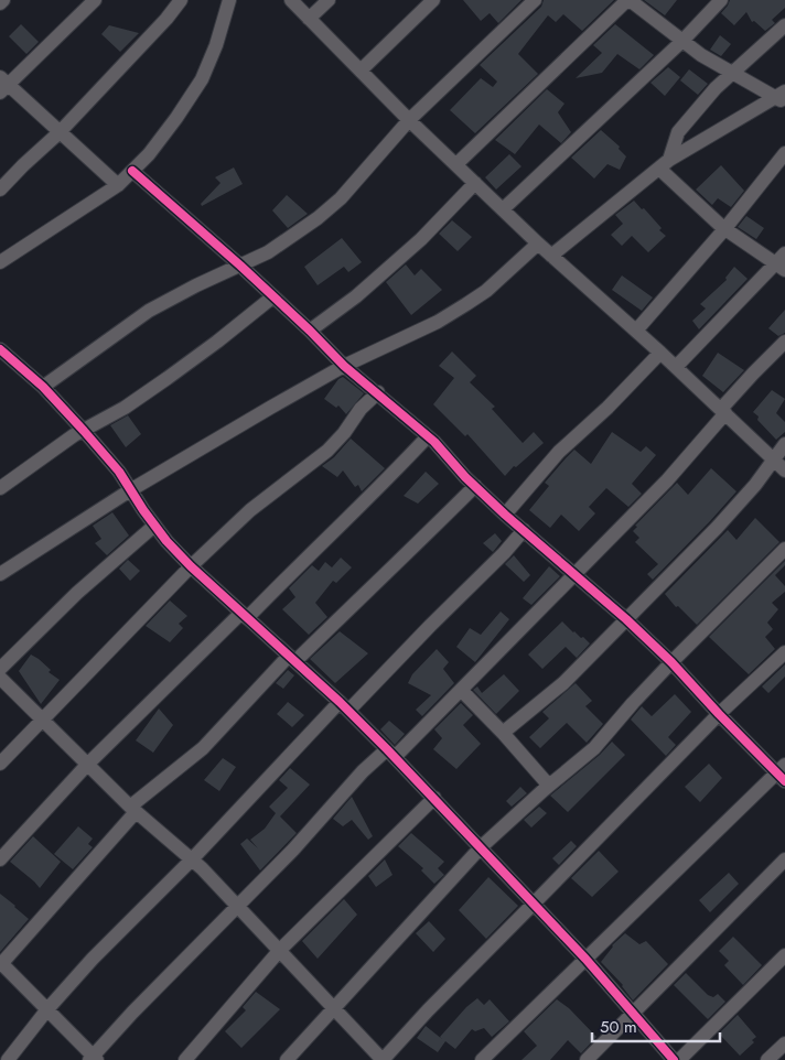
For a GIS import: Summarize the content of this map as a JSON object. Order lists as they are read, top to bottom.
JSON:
{
  "scale_bar": "50 m"
}
